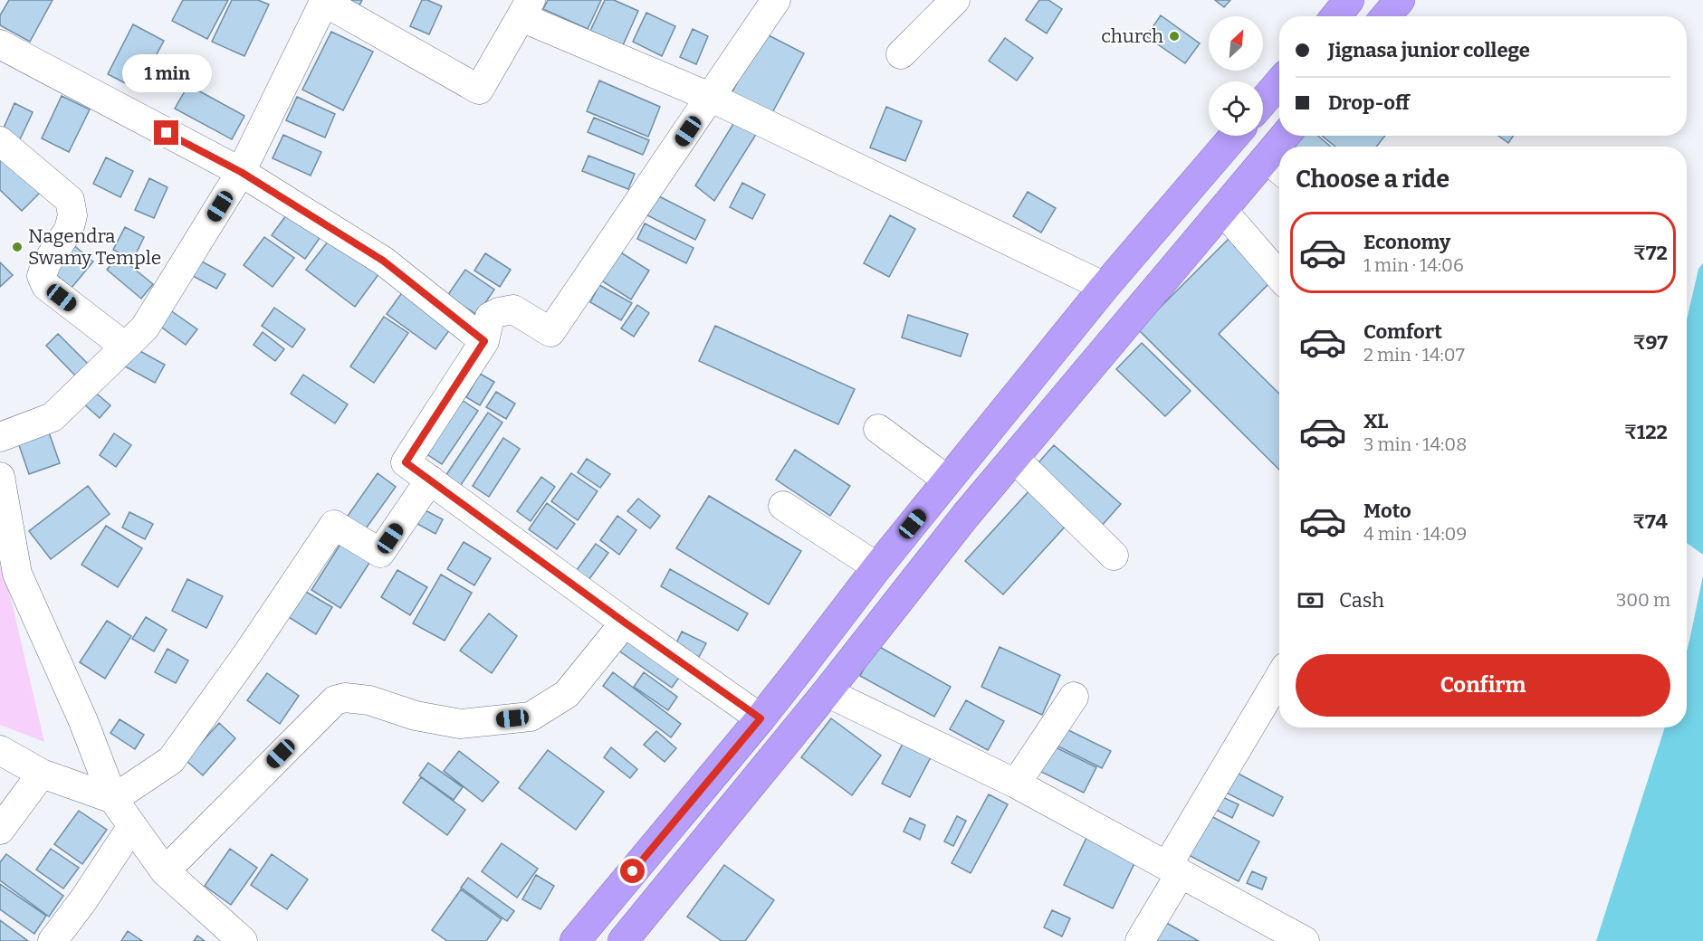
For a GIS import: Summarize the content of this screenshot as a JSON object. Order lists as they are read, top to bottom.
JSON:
{
  "places": ["church", "Nagendra Swamy Temple"],
  "north": "top right",
  "page": {
    "banner": ["Jignasa junior college", "Drop-off"],
    "bubble": "1 min",
    "heading": "Choose a ride",
    "list": [
      {
        "name": "Economy",
        "note": "1 min · 14:06",
        "value": "₹72"
      },
      {
        "name": "Comfort",
        "note": "2 min · 14:07",
        "value": "₹97"
      },
      {
        "name": "XL",
        "note": "3 min · 14:08",
        "value": "₹122"
      },
      {
        "name": "Moto",
        "note": "4 min · 14:09",
        "value": "₹74"
      }
    ],
    "pay": ["Cash", "300 m"],
    "buttons": "Confirm"
  }
}
